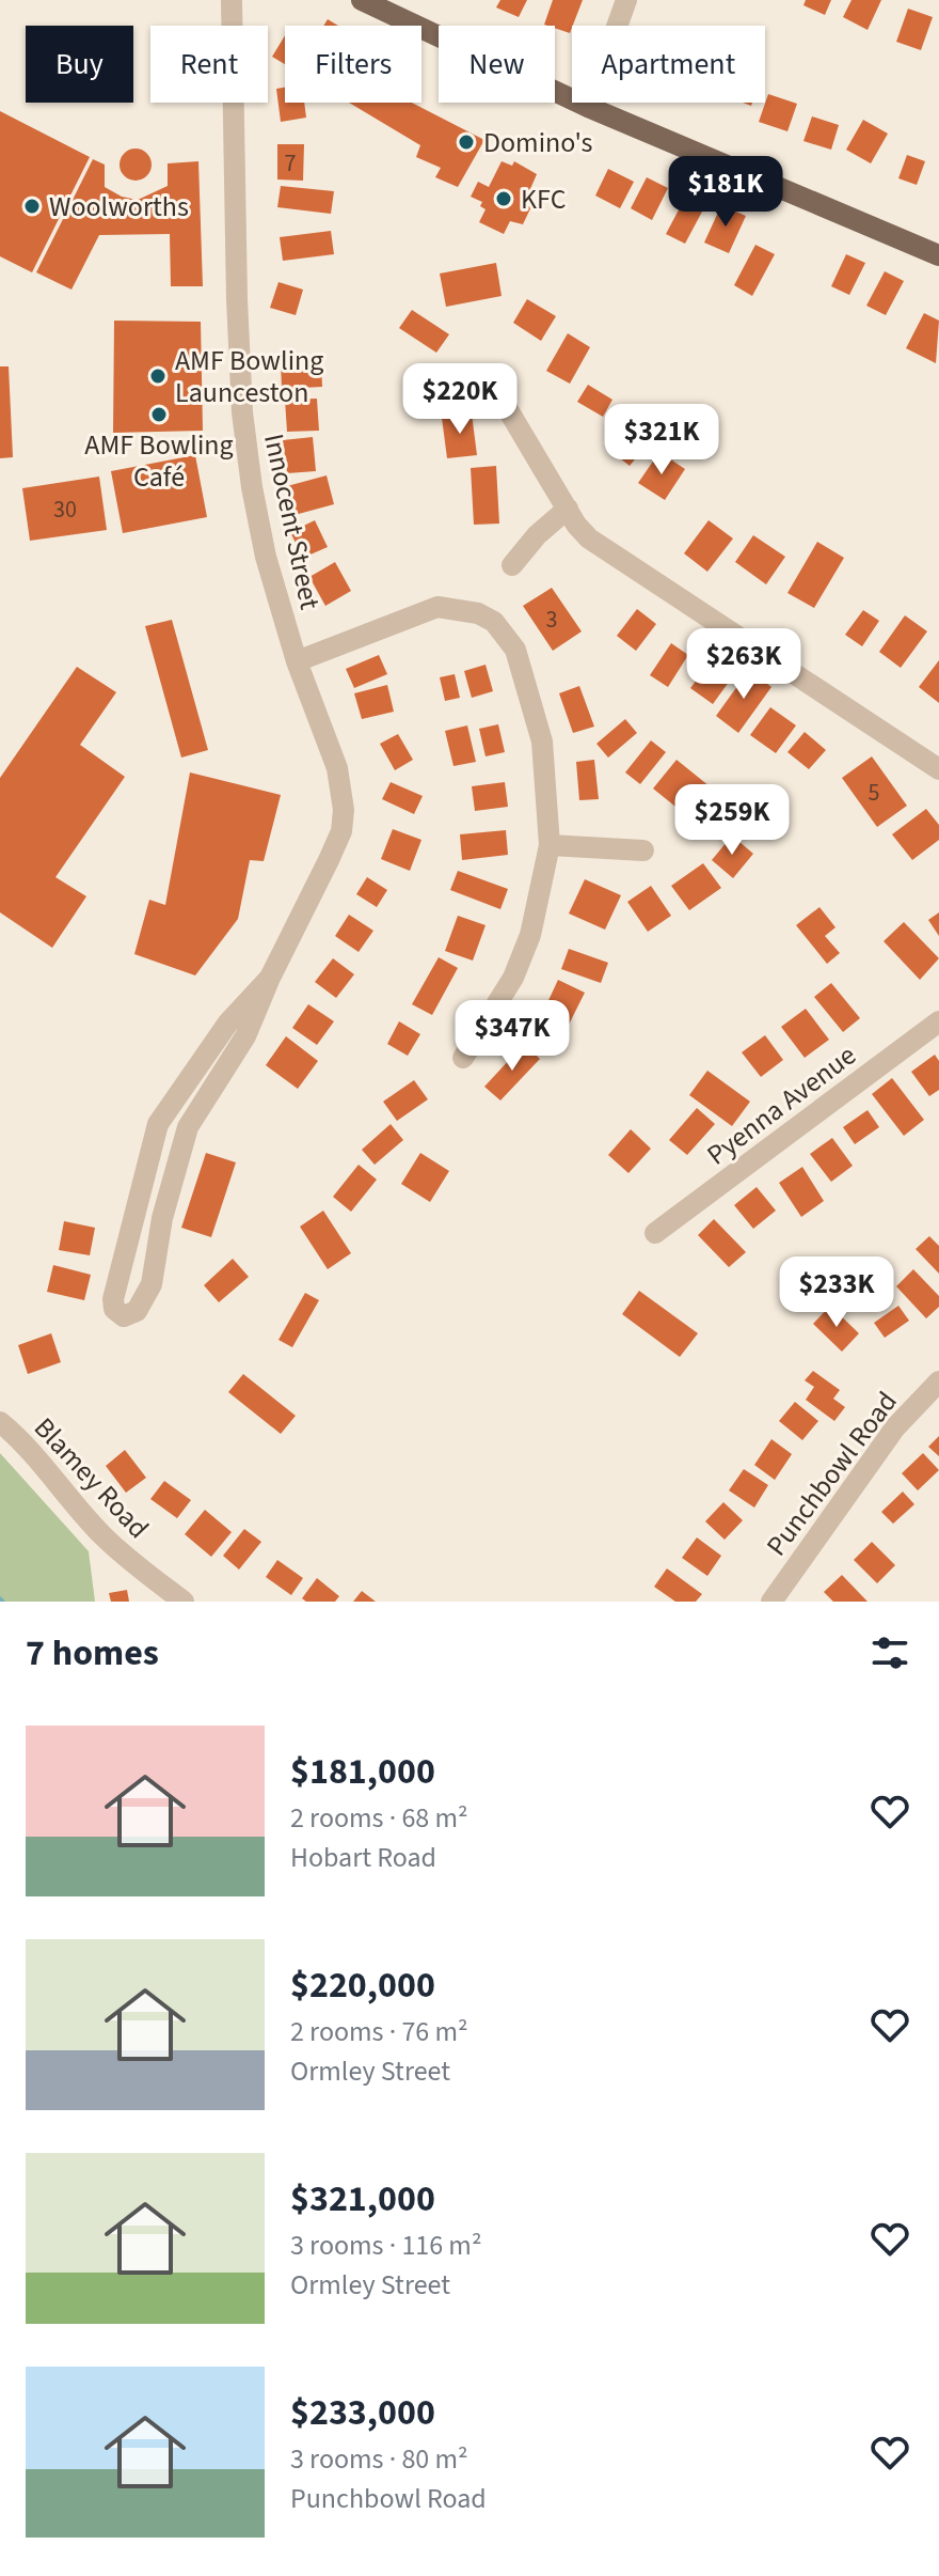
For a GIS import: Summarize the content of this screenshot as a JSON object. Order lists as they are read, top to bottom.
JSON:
{
  "streets": {
    "street": [
      "Innocent Street",
      "Pyenna Avenue",
      "Punchbowl Road",
      "Blamey Road"
    ]
  },
  "places": [
    "Domino's",
    "KFC",
    "Woolworths",
    "AMF Bowling Launceston",
    "AMF Bowling Café"
  ],
  "house_numbers": [
    "7",
    "30",
    "3",
    "5"
  ],
  "page": {
    "chip": [
      "Buy",
      "Rent",
      "Filters",
      "New",
      "Apartment"
    ],
    "price": [
      "$181K",
      "$220K",
      "$321K",
      "$263K",
      "$259K",
      "$347K",
      "$233K"
    ],
    "heading": "7 homes",
    "list": [
      {
        "name": "$181,000",
        "note": "2 rooms · 68 m² · Hobart Road"
      },
      {
        "name": "$220,000",
        "note": "2 rooms · 76 m² · Ormley Street"
      },
      {
        "name": "$321,000",
        "note": "3 rooms · 116 m² · Ormley Street"
      },
      {
        "name": "$233,000",
        "note": "3 rooms · 80 m² · Punchbowl Road"
      }
    ]
  }
}
